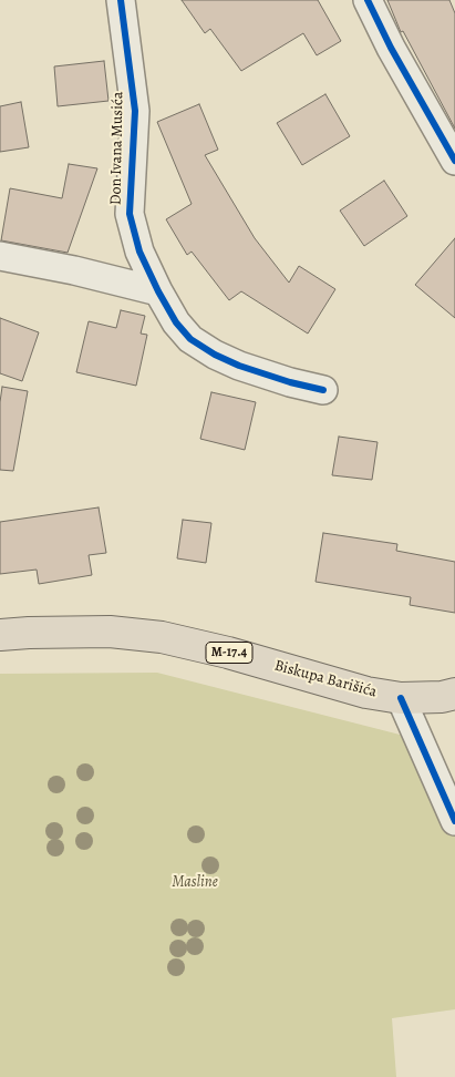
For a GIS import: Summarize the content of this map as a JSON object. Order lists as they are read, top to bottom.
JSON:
{
  "streets": {
    "main road": ["M-17.4", "Biskupa Barišića"],
    "street": ["Don Ivana Musića"]
  },
  "parks": ["Masline"]
}
